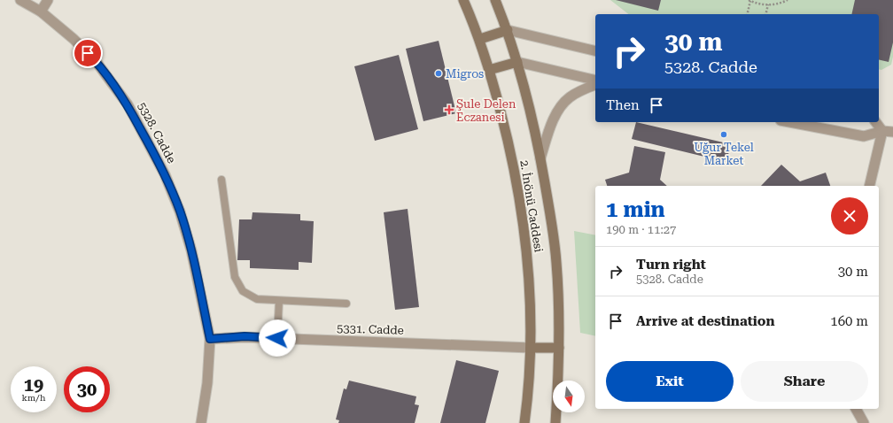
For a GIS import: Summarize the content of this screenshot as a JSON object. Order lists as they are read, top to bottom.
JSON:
{
  "streets": {
    "main road": ["2. İnönü Caddesi"],
    "street": ["5328. Cadde", "5331. Cadde"]
  },
  "crossings": [
    ["5328. Cadde", "5331. Cadde"],
    ["2. İnönü Caddesi", "5331. Cadde"]
  ],
  "places": {
    "other": ["Migros", "Uğur Tekel Market"],
    "health": ["Şule Delen Eczanesi"]
  },
  "north": "bottom",
  "page": {
    "turn": ["30 m", "5328. Cadde"],
    "then": "Then",
    "heading": ["1 min", "190 m · 11:27"],
    "list": [
      {
        "name": "Turn right",
        "note": "5328. Cadde",
        "value": "30 m"
      },
      {
        "name": "Arrive at destination",
        "value": "160 m"
      }
    ],
    "buttons": ["Exit", "Share"],
    "speed": "19 km/h",
    "limit": "30"
  }
}
